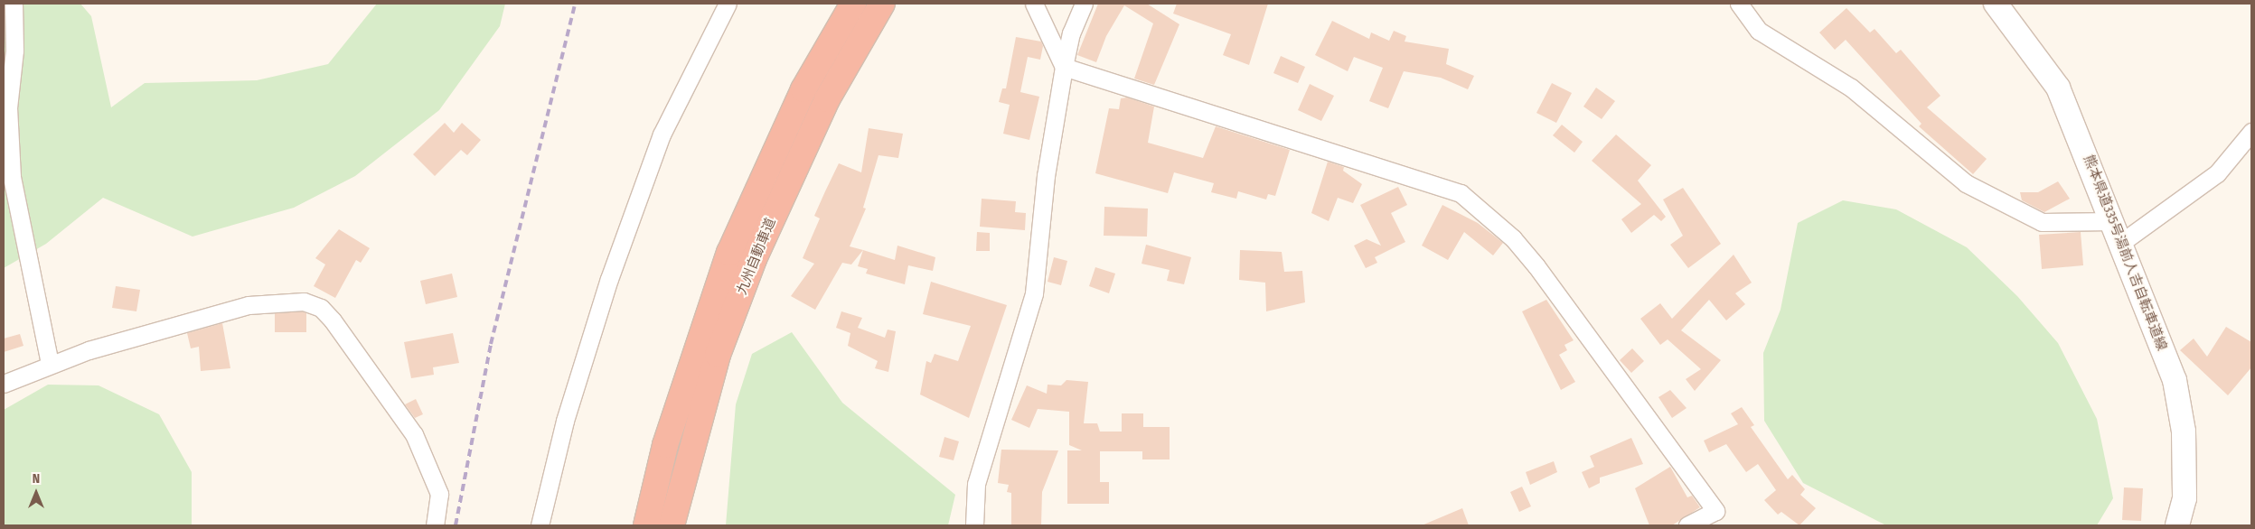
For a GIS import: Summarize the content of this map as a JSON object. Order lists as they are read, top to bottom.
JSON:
{
  "streets": {
    "highway": ["九州自動車道"],
    "main road": ["熊本県道335号湯前人吉自転車道線"]
  },
  "north": "top"
}
